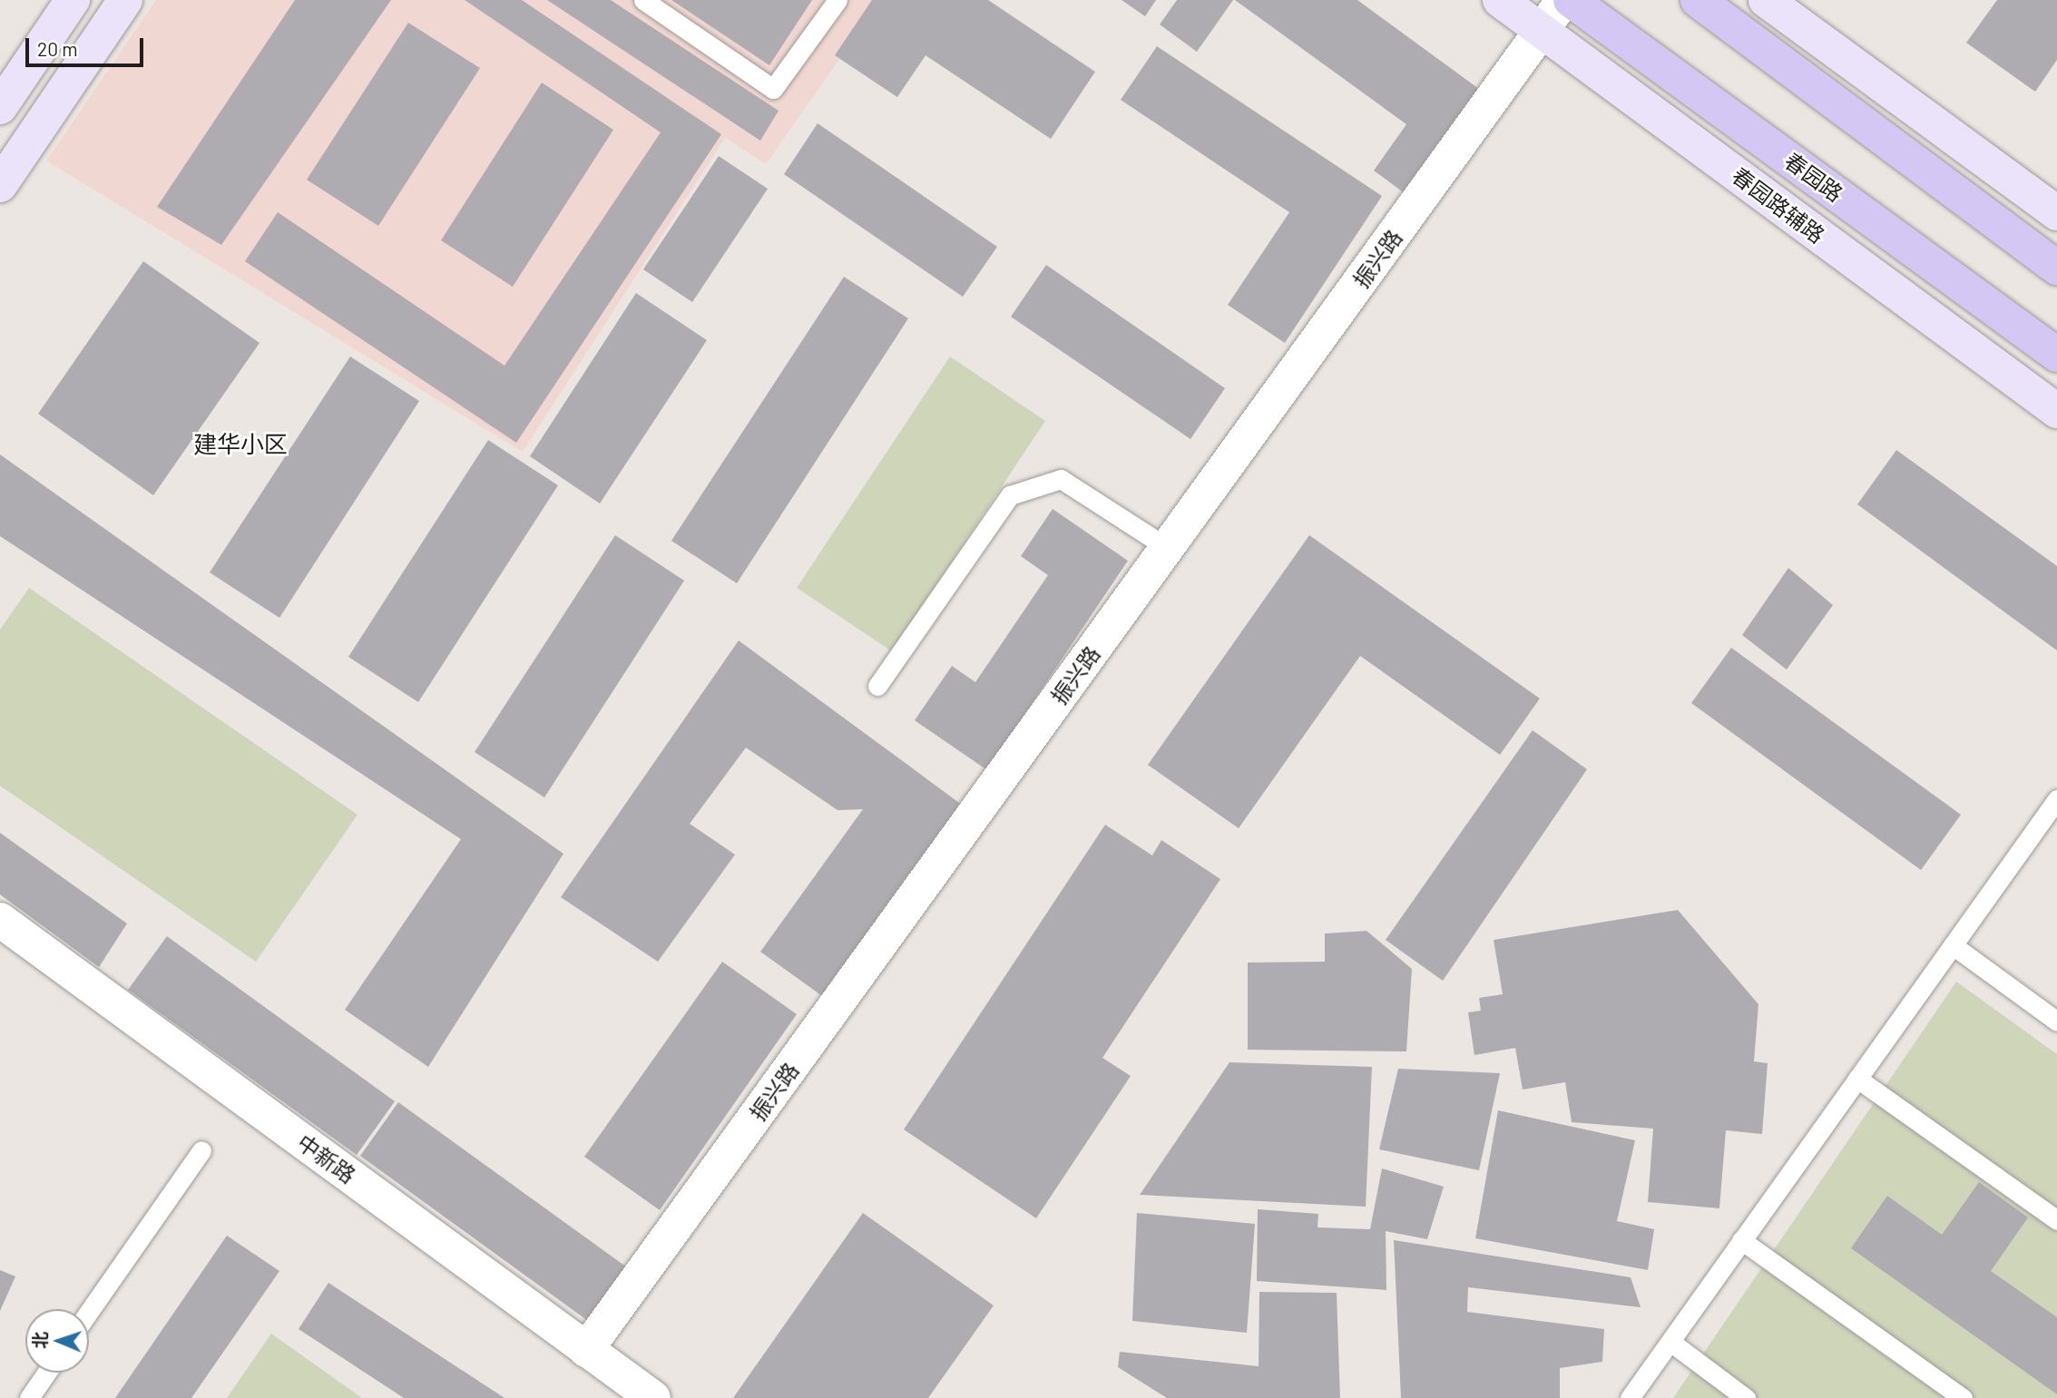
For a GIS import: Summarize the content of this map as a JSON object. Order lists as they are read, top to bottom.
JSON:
{
  "streets": {
    "main road": ["春园路"],
    "street": ["春园路辅路", "振兴路", "中新路"]
  },
  "crossings": [
    ["春园路辅路", "振兴路"],
    ["振兴路", "中新路"]
  ],
  "districts": ["建华小区"],
  "scale_bar": "20 m",
  "north": "left"
}
